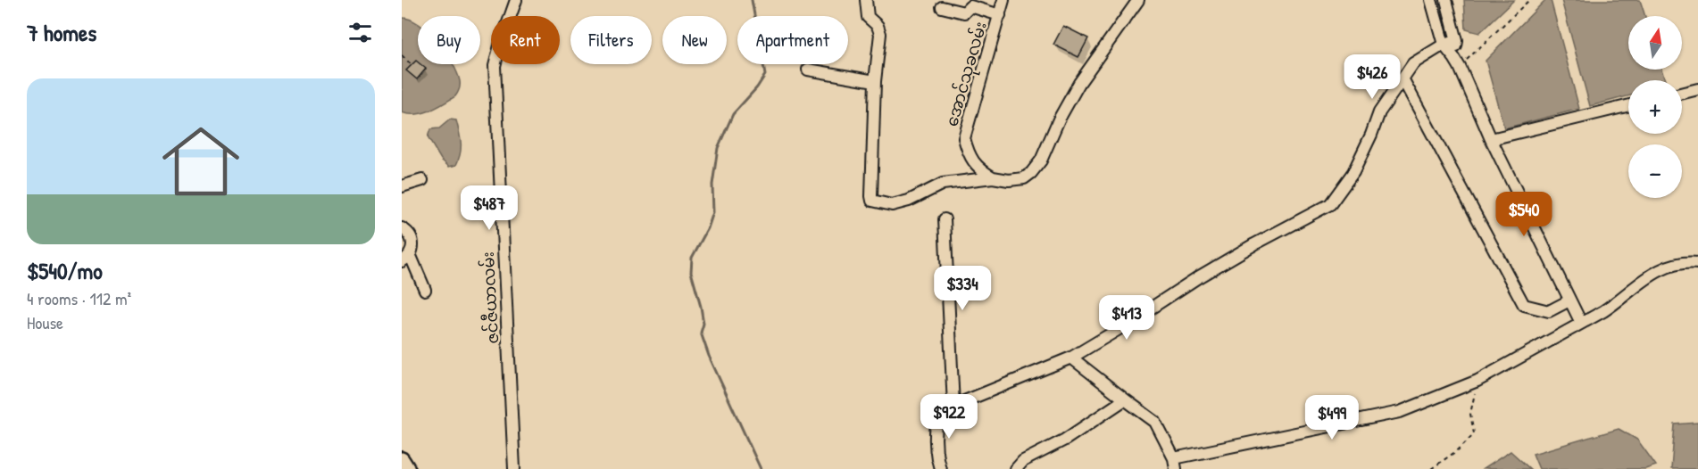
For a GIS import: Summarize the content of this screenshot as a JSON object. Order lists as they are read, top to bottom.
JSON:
{
  "streets": {
    "street": ["အောင်သုခလမ်း", "ဇင်ဇီယာလမ်း"]
  },
  "north": "top",
  "page": {
    "heading": "7 homes",
    "map_buttons": ["+", "−"],
    "chip": [
      "Buy",
      "Rent",
      "Filters",
      "New",
      "Apartment"
    ],
    "price": [
      "$426",
      "$487",
      "$540",
      "$334",
      "$413",
      "$922",
      "$499"
    ],
    "list": [
      {
        "name": "$540/mo",
        "note": "4 rooms · 112 m² · House"
      }
    ]
  }
}
